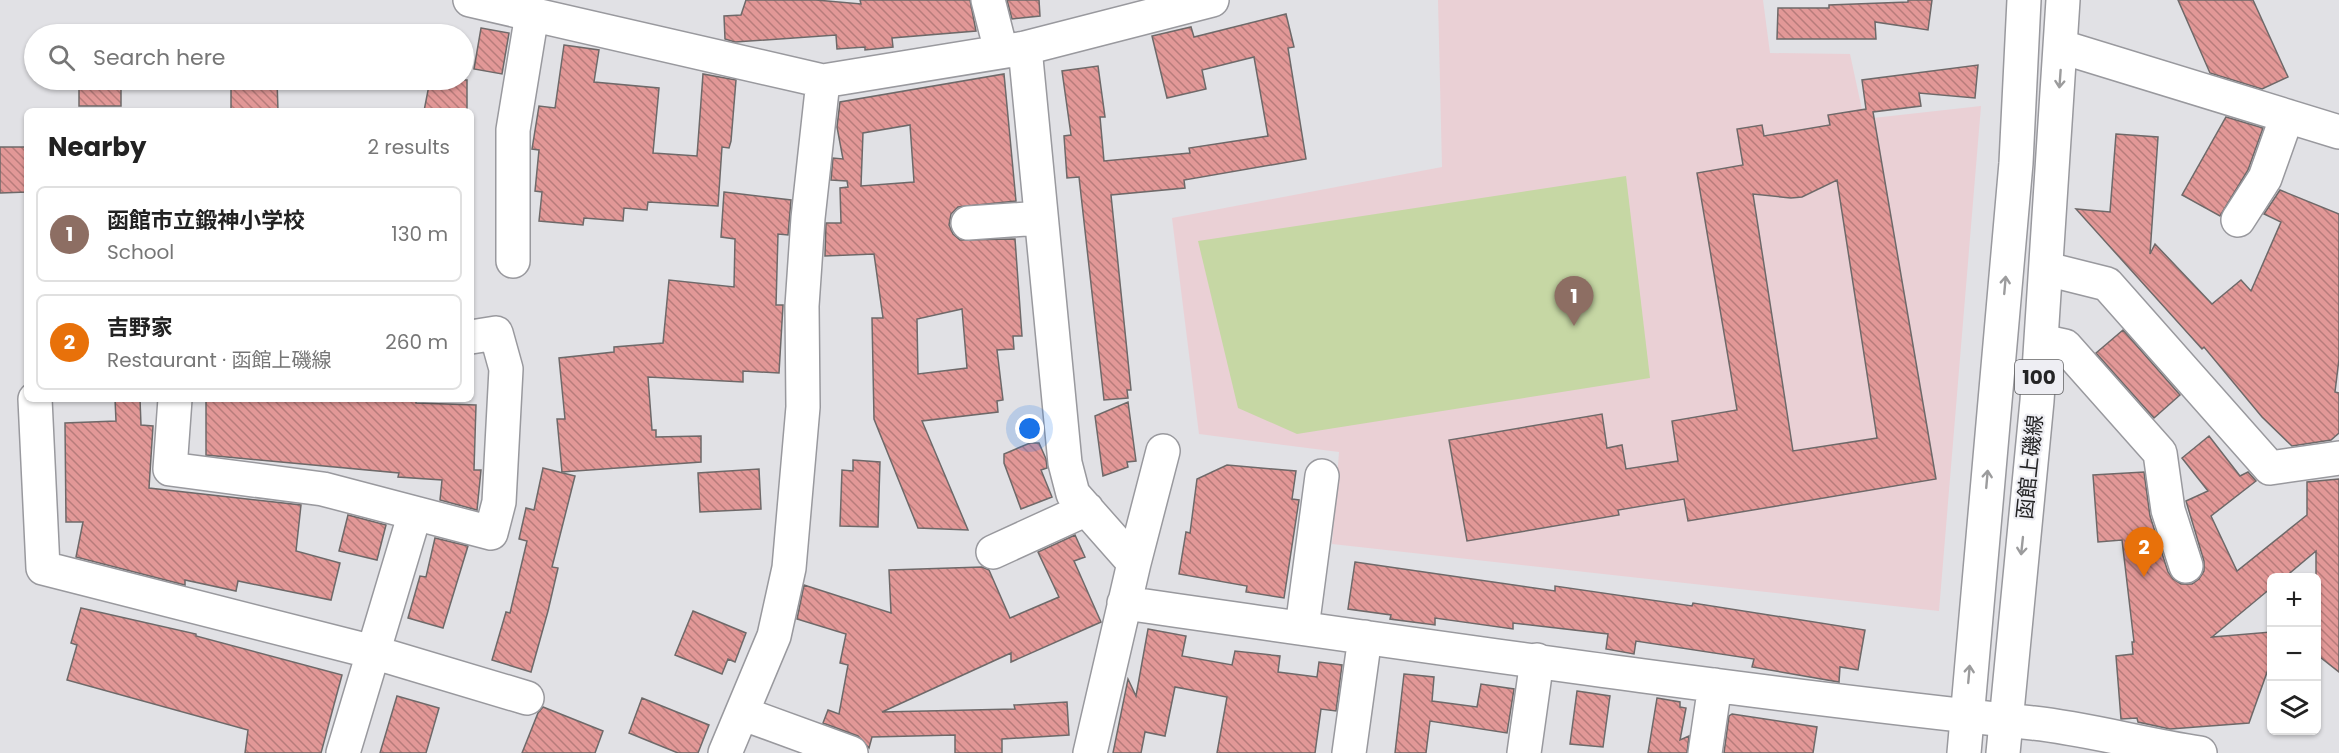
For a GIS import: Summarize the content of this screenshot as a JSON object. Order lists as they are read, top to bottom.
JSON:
{
  "streets": {
    "street": ["100", "函館上磯線"]
  },
  "page": {
    "search": "Search here",
    "heading": ["Nearby", "2 results"],
    "list": [
      {
        "mark": "1",
        "name": "函館市立鍛神小学校",
        "note": "School",
        "value": "130 m"
      },
      {
        "mark": "2",
        "name": "吉野家",
        "note": "Restaurant · 函館上磯線",
        "value": "260 m"
      }
    ],
    "pins": ["1", "2"],
    "map_buttons": ["+", "−"]
  }
}
